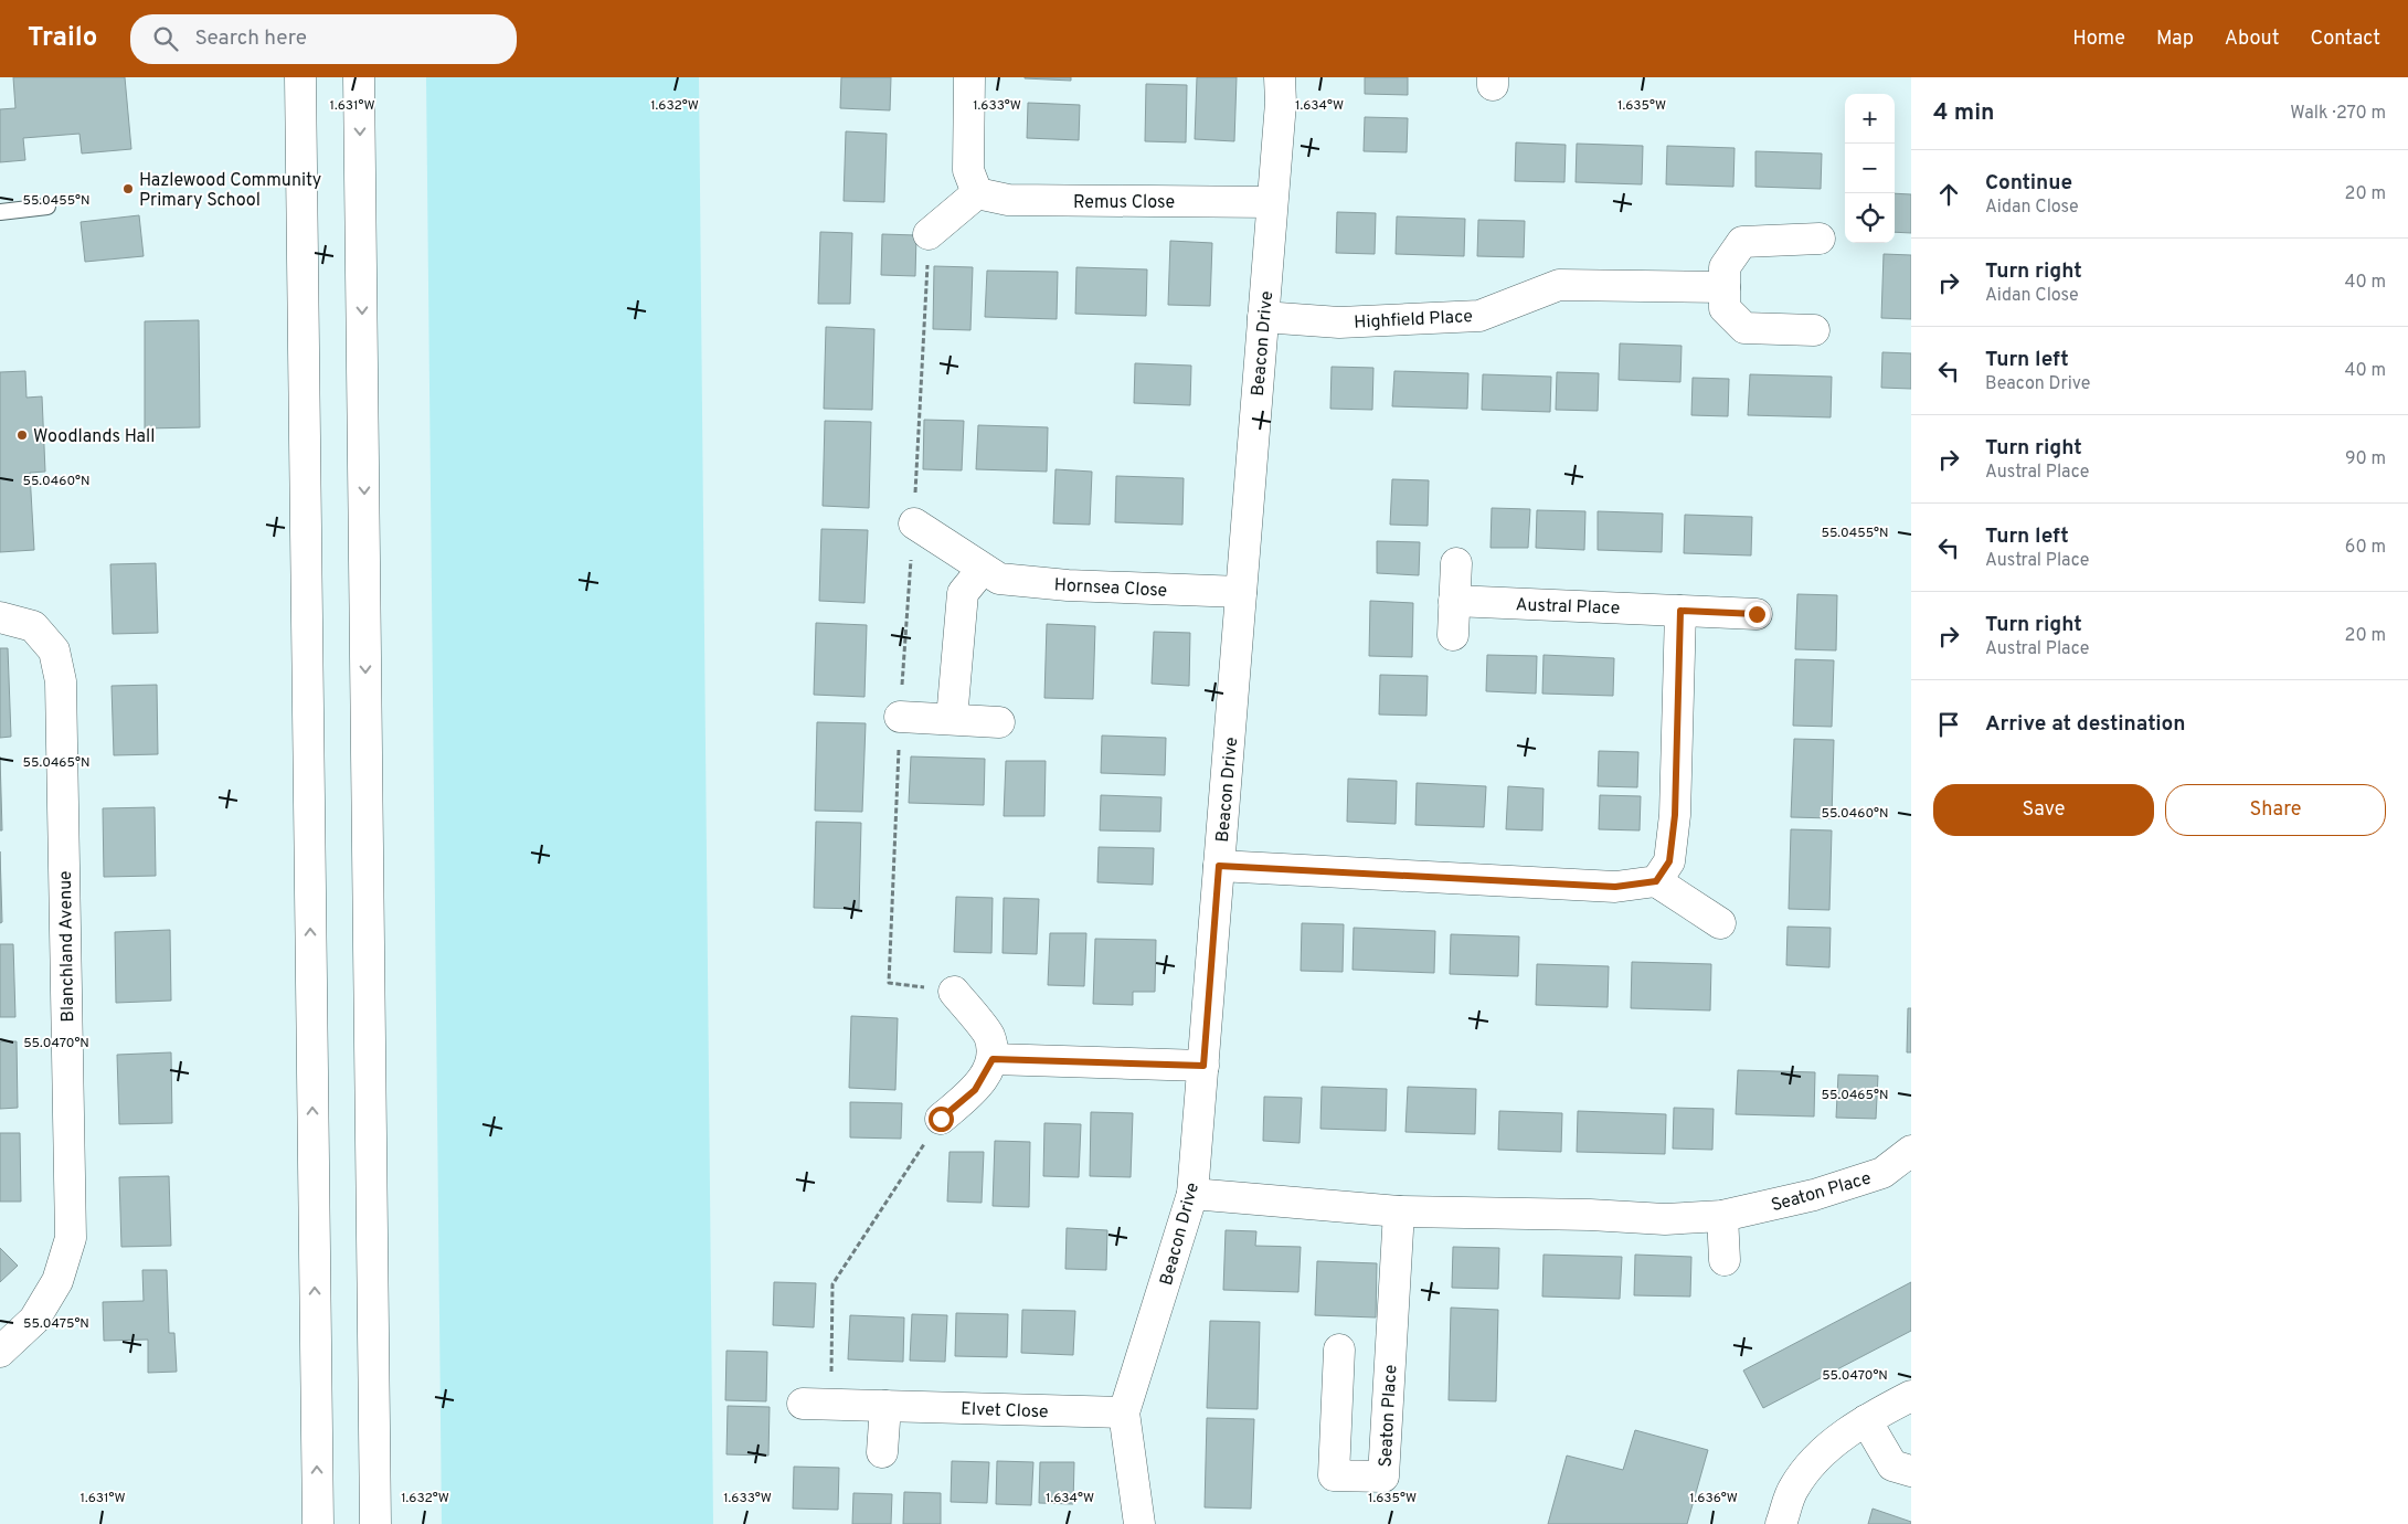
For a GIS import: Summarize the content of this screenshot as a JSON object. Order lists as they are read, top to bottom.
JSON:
{
  "streets": {
    "main road": [
      "Remus Close",
      "Highfield Place",
      "Beacon Drive",
      "Hornsea Close",
      "Austral Place",
      "Blanchland Avenue",
      "Seaton Place",
      "Elvet Close"
    ]
  },
  "crossings": [
    ["Remus Close", "Beacon Drive"],
    ["Highfield Place", "Beacon Drive"],
    ["Beacon Drive", "Hornsea Close"],
    ["Beacon Drive", "Seaton Place"],
    ["Beacon Drive", "Elvet Close"]
  ],
  "places": ["Hazlewood Community Primary School", "Woodlands Hall"],
  "page": {
    "header": "Trailo",
    "search": "Search here",
    "nav": [
      "Home",
      "Map",
      "About",
      "Contact"
    ],
    "heading": ["4 min", "Walk · 270 m"],
    "map_buttons": ["+", "−"],
    "list": [
      ["Continue", "Aidan Close", "20 m"],
      ["Turn right", "Aidan Close", "40 m"],
      ["Turn left", "Beacon Drive", "40 m"],
      ["Turn right", "Austral Place", "90 m"],
      ["Turn left", "Austral Place", "60 m"],
      ["Turn right", "Austral Place", "20 m"],
      "Arrive at destination"
    ],
    "buttons": ["Save", "Share"]
  },
  "coordinates": [
    "1.631°W",
    "1.632°W",
    "1.633°W",
    "1.634°W",
    "1.635°W",
    "55.0455°N",
    "55.0460°N",
    "55.0465°N",
    "55.0470°N",
    "55.0475°N",
    "1.636°W"
  ]
}
